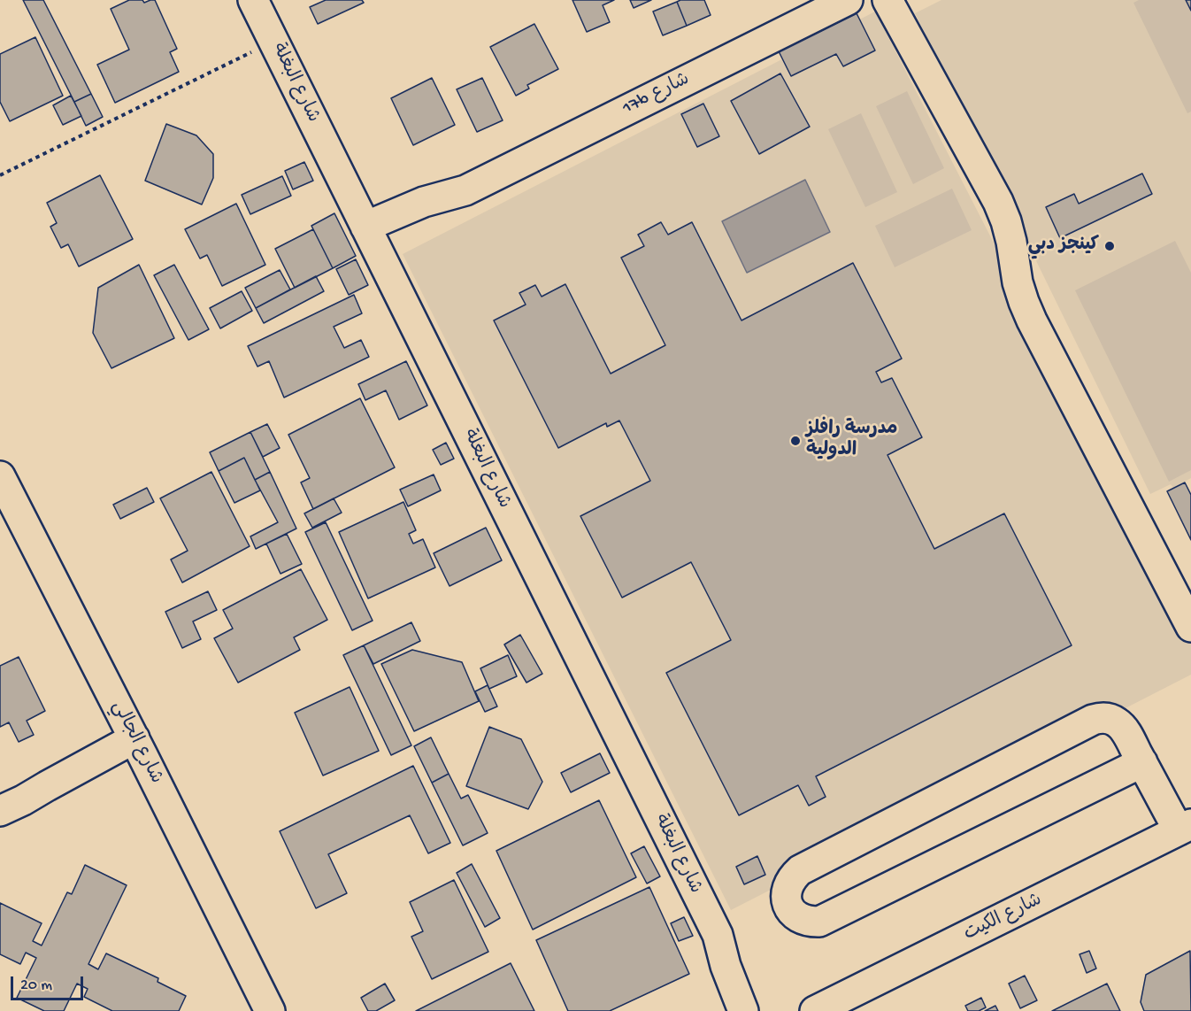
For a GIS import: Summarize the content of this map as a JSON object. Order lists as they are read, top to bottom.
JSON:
{
  "streets": {
    "street": [
      "شارع البغلة",
      "17b شارع",
      "شارع الجالي",
      "شارع الكيت"
    ]
  },
  "crossings": [
    ["شارع البغلة", "17b شارع"]
  ],
  "places": ["كينجز دبي", "مدرسة رافلز الدولية"],
  "scale_bar": "20 m"
}
